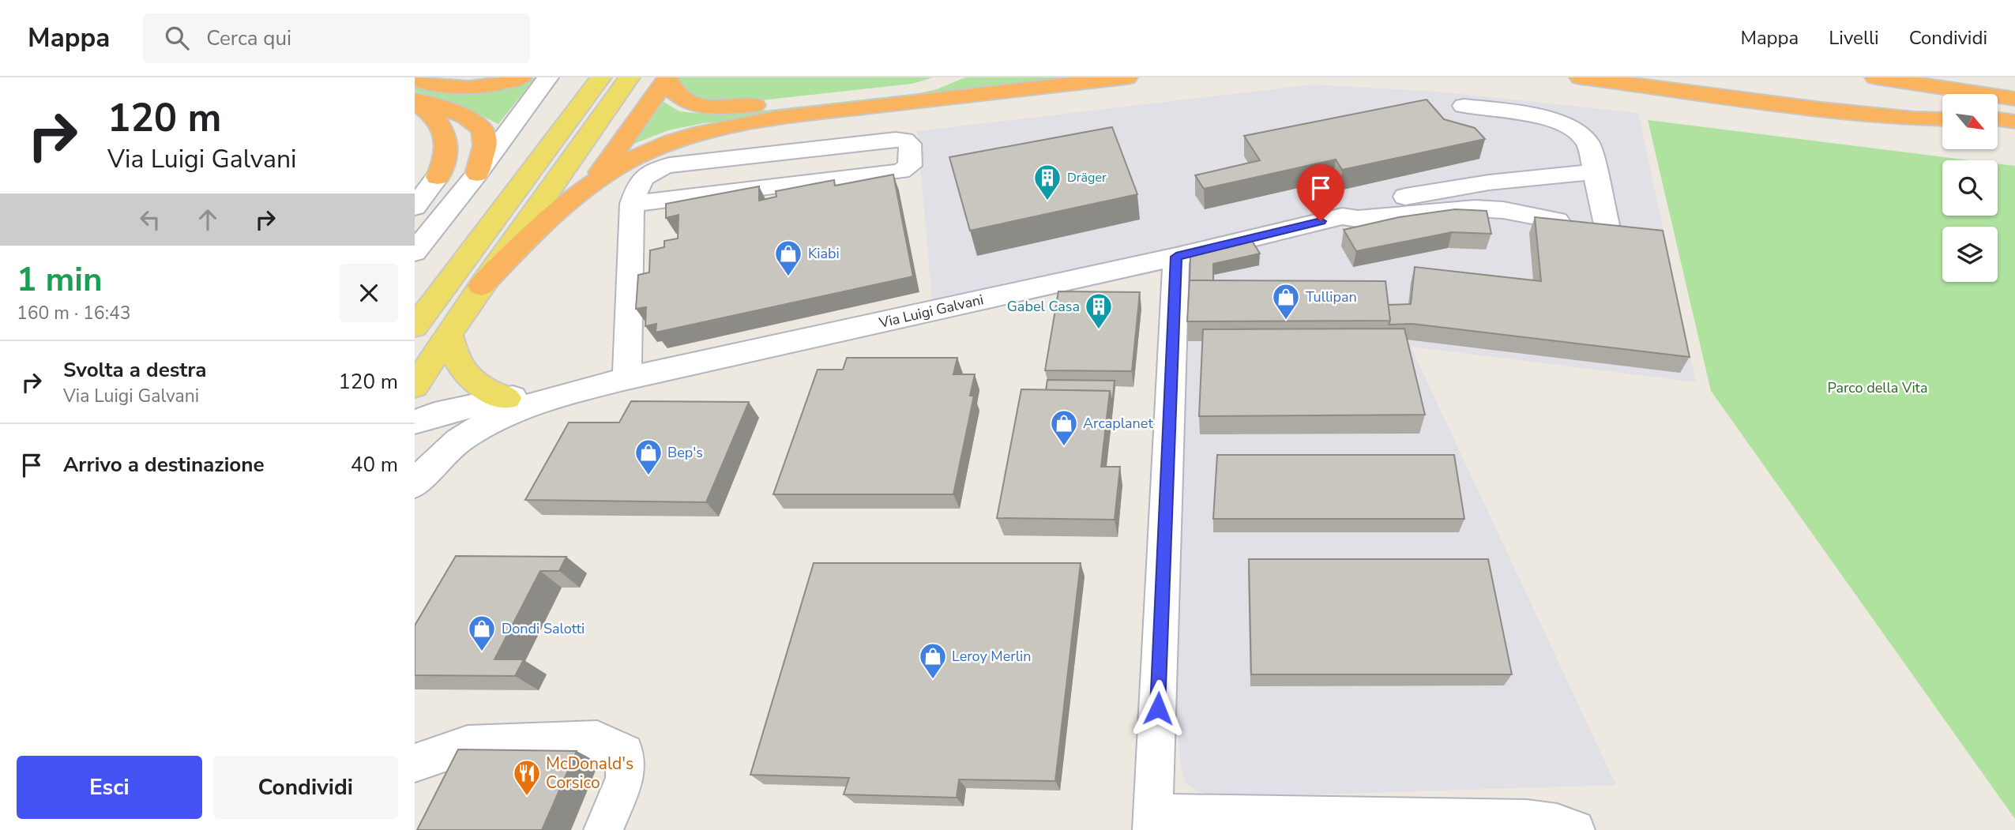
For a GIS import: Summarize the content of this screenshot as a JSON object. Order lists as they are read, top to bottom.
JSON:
{
  "streets": {
    "street": ["Via Luigi Galvani"]
  },
  "parks": ["Parco della Vita"],
  "places": {
    "building": ["Dräger", "Gabel Casa"],
    "shop": [
      "Kiabi",
      "Tullipan",
      "Arcaplanet",
      "Bep's",
      "Dondi Salotti",
      "Leroy Merlin"
    ],
    "restaurant": ["McDonald's Corsico"]
  },
  "north": "bottom right",
  "page": {
    "header": "Mappa",
    "search": "Cerca qui",
    "nav": ["Mappa", "Livelli", "Condividi"],
    "turn": ["120 m", "Via Luigi Galvani"],
    "heading": ["1 min", "160 m · 16:43"],
    "list": [
      {
        "name": "Svolta a destra",
        "note": "Via Luigi Galvani",
        "value": "120 m"
      },
      {
        "name": "Arrivo a destinazione",
        "value": "40 m"
      }
    ],
    "buttons": ["Esci", "Condividi"]
  }
}
